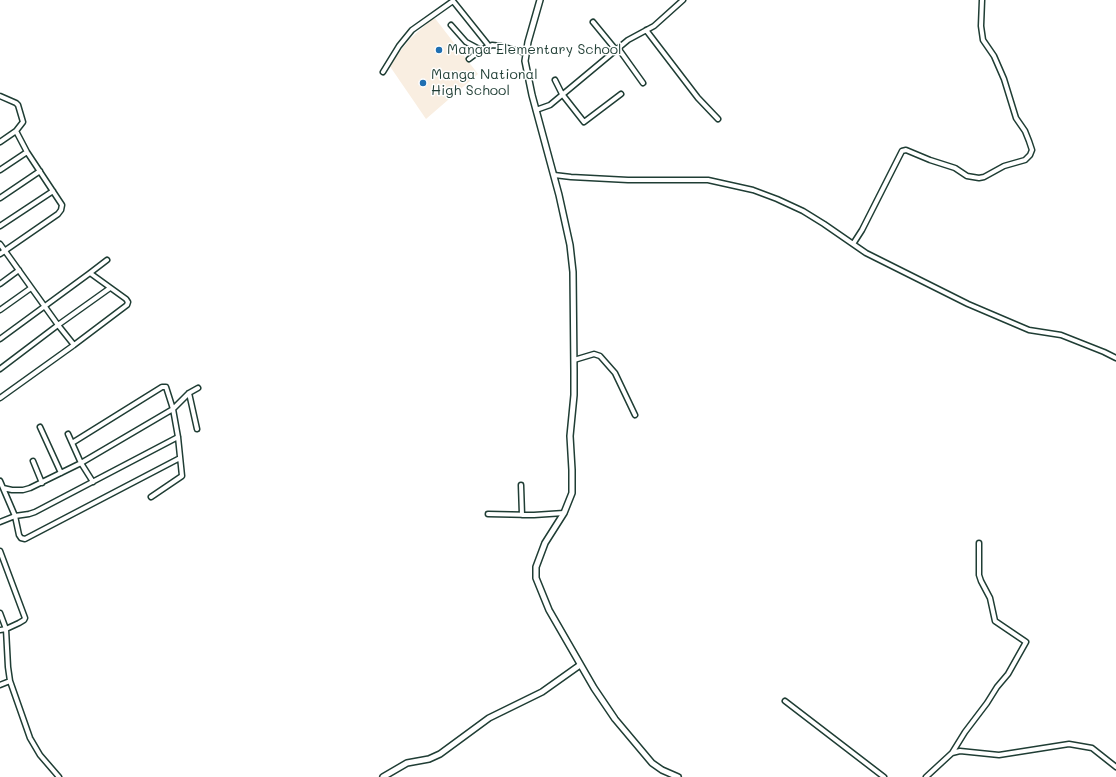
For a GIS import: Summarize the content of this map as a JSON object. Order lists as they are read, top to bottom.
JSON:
{
  "places": ["Manga Elementary School", "Manga National High School"]
}
